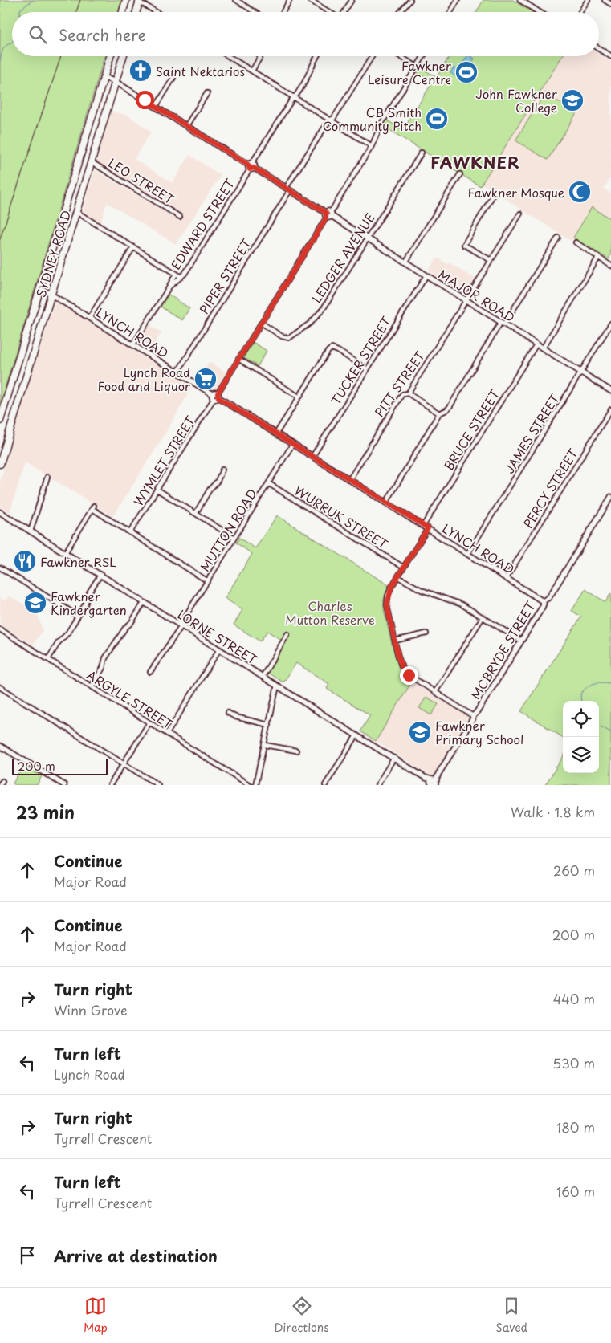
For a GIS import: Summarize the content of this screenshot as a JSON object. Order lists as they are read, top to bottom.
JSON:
{
  "streets": {
    "highway": ["SYDNEY ROAD"],
    "street": [
      "LEO STREET",
      "EDWARD STREET",
      "LEDGER AVENUE",
      "PIPER STREET",
      "MAJOR ROAD",
      "LYNCH ROAD",
      "TUCKER STREET",
      "PITT STREET",
      "BRUCE STREET",
      "JAMES STREET",
      "WYMLET STREET",
      "PERCY STREET",
      "WURRUK STREET",
      "MUTTON ROAD",
      "LORNE STREET",
      "MCBRYDE STREET",
      "ARGYLE STREET"
    ]
  },
  "crossings": [
    ["LEO STREET", "SYDNEY ROAD"],
    ["EDWARD STREET", "MAJOR ROAD"],
    ["EDWARD STREET", "LYNCH ROAD"],
    ["SYDNEY ROAD", "MAJOR ROAD"],
    ["SYDNEY ROAD", "LYNCH ROAD"],
    ["LEDGER AVENUE", "MAJOR ROAD"],
    ["LEDGER AVENUE", "WYMLET STREET"],
    ["PIPER STREET", "MAJOR ROAD"],
    ["PIPER STREET", "LYNCH ROAD"],
    ["MAJOR ROAD", "TUCKER STREET"],
    ["MAJOR ROAD", "PITT STREET"],
    ["MAJOR ROAD", "BRUCE STREET"],
    ["MAJOR ROAD", "JAMES STREET"],
    ["MAJOR ROAD", "WYMLET STREET"],
    ["LYNCH ROAD", "TUCKER STREET"],
    ["LYNCH ROAD", "PITT STREET"],
    ["LYNCH ROAD", "BRUCE STREET"],
    ["LYNCH ROAD", "JAMES STREET"],
    ["LYNCH ROAD", "WYMLET STREET"],
    ["LYNCH ROAD", "PERCY STREET"],
    ["LYNCH ROAD", "MUTTON ROAD"],
    ["LYNCH ROAD", "MCBRYDE STREET"],
    ["BRUCE STREET", "WURRUK STREET"],
    ["BRUCE STREET", "MCBRYDE STREET"],
    ["WURRUK STREET", "MUTTON ROAD"],
    ["MUTTON ROAD", "LORNE STREET"],
    ["LORNE STREET", "MCBRYDE STREET"]
  ],
  "districts": ["FAWKNER"],
  "parks": ["Charles Mutton Reserve"],
  "places": {
    "church": ["Saint Nektarios"],
    "sports": ["Fawkner Leisure Centre", "CB Smith Community Pitch"],
    "school or university": ["John Fawkner College", "Fawkner Kindergarten", "Fawkner Primary School"],
    "mosque": ["Fawkner Mosque"],
    "supermarket": ["Lynch Road Food and Liquor"],
    "restaurant": ["Fawkner RSL"]
  },
  "scale_bar": "200 m",
  "page": {
    "search": "Search here",
    "scale": "200 m",
    "heading": ["23 min", "Walk · 1.8 km"],
    "list": [
      ["Continue", "Major Road", "260 m"],
      ["Continue", "Major Road", "200 m"],
      ["Turn right", "Winn Grove", "440 m"],
      ["Turn left", "Lynch Road", "530 m"],
      ["Turn right", "Tyrrell Crescent", "180 m"],
      ["Turn left", "Tyrrell Crescent", "160 m"],
      "Arrive at destination"
    ],
    "nav": ["Map", "Directions", "Saved"]
  }
}
